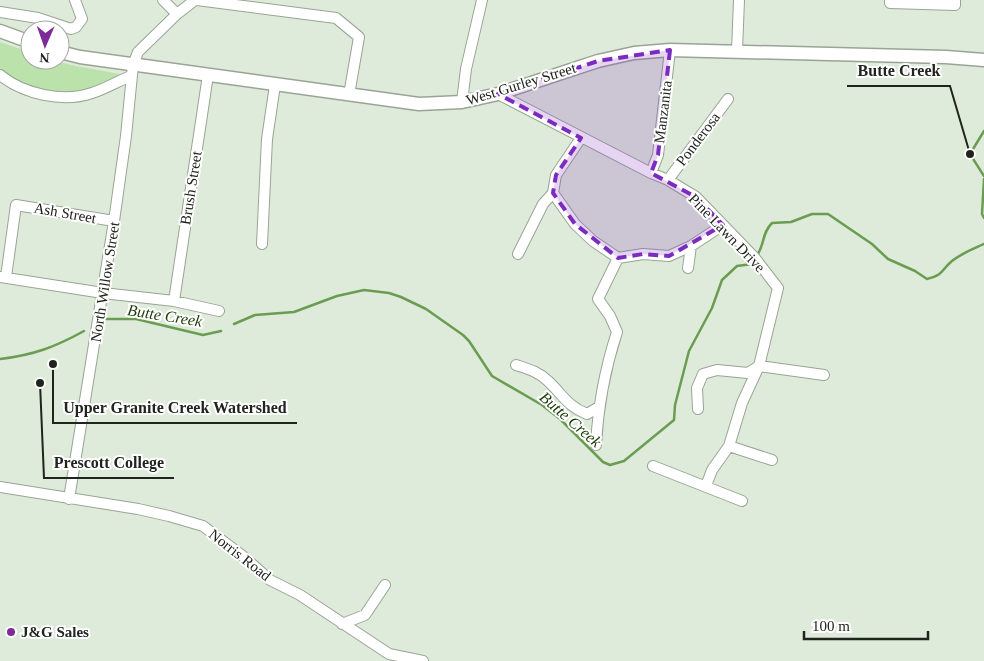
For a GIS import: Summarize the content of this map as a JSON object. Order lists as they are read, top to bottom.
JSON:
{
  "streets": {
    "main road": ["West Gurley Street"],
    "street": [
      "Manzanita",
      "Ponderosa",
      "Brush Street",
      "Ash Street",
      "Pine Lawn Drive",
      "North Willow Street",
      "Norris Road"
    ]
  },
  "crossings": [
    ["West Gurley Street", "Manzanita"],
    ["West Gurley Street", "Brush Street"],
    ["West Gurley Street", "Pine Lawn Drive"],
    ["West Gurley Street", "North Willow Street"],
    ["Manzanita", "Pine Lawn Drive"],
    ["Ponderosa", "Pine Lawn Drive"],
    ["Ash Street", "North Willow Street"],
    ["North Willow Street", "Norris Road"]
  ],
  "water": ["Butte Creek"],
  "places": [
    "Butte Creek",
    "Upper Granite Creek Watershed",
    "Prescott College",
    "J&G Sales"
  ],
  "scale_bar": "100 m",
  "north": "bottom"
}
